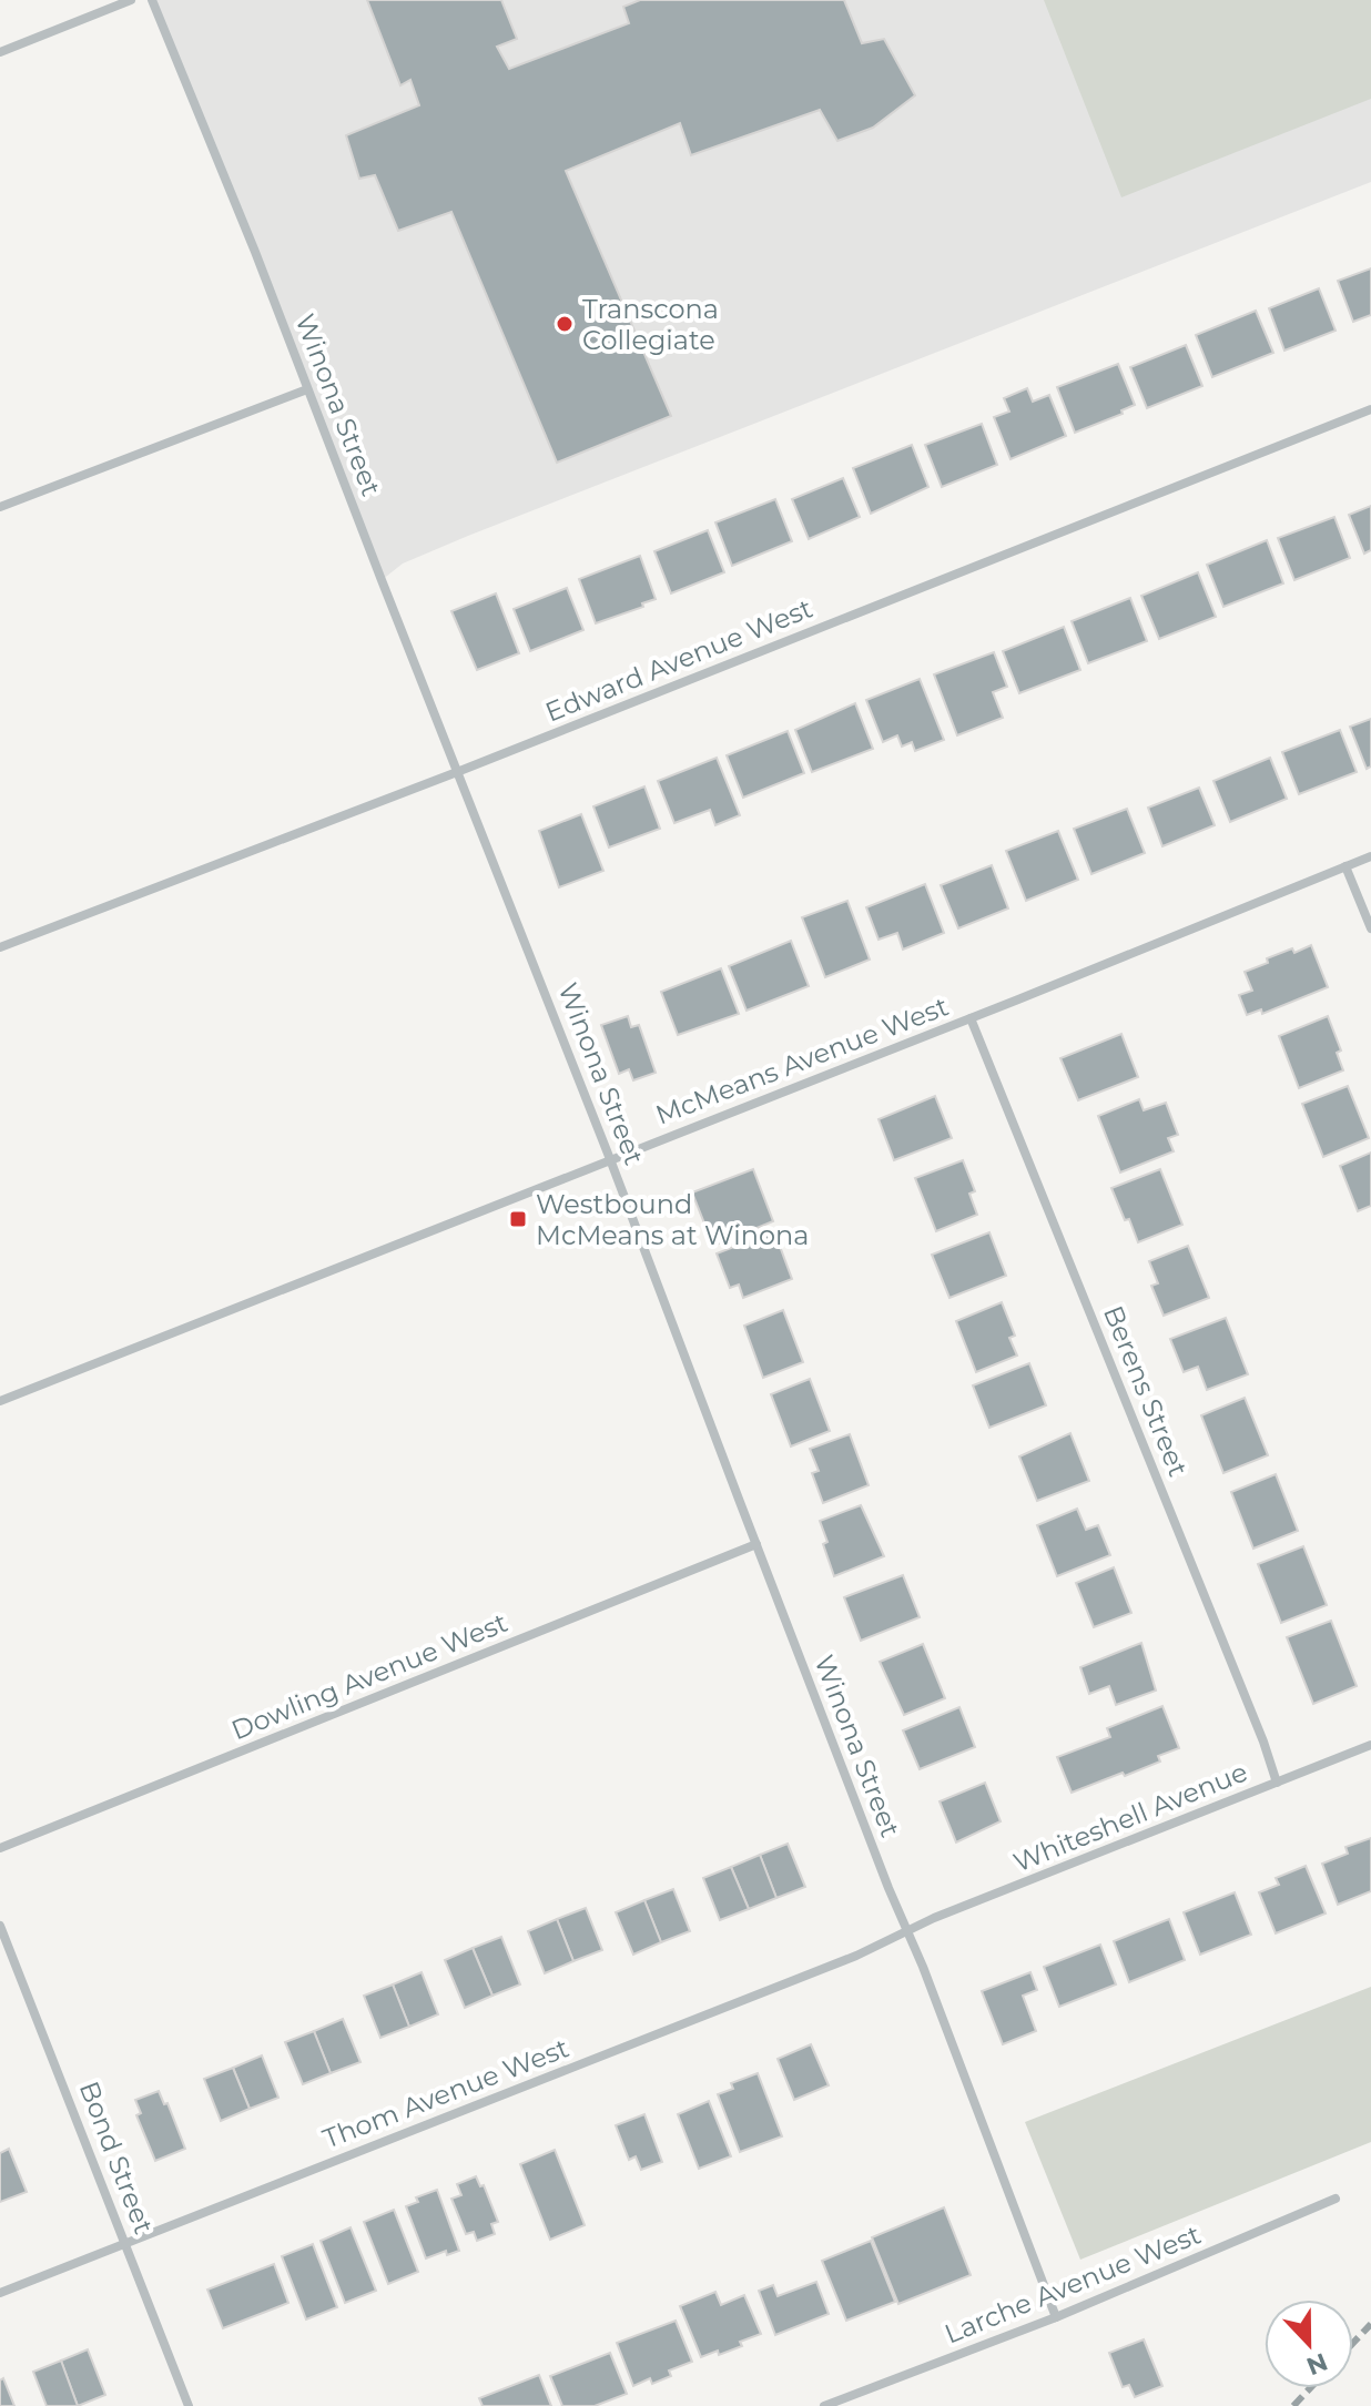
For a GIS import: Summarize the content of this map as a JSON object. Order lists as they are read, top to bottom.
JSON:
{
  "streets": {
    "street": [
      "Winona Street",
      "Edward Avenue West",
      "McMeans Avenue West",
      "Berens Street",
      "Dowling Avenue West",
      "Whiteshell Avenue",
      "Thom Avenue West",
      "Bond Street",
      "Larche Avenue West"
    ]
  },
  "crossings": [
    ["Winona Street", "Edward Avenue West"],
    ["Winona Street", "McMeans Avenue West"],
    ["Winona Street", "Dowling Avenue West"],
    ["Winona Street", "Whiteshell Avenue"],
    ["Winona Street", "Thom Avenue West"],
    ["Winona Street", "Larche Avenue West"],
    ["McMeans Avenue West", "Berens Street"],
    ["Berens Street", "Whiteshell Avenue"],
    ["Whiteshell Avenue", "Thom Avenue West"],
    ["Thom Avenue West", "Bond Street"]
  ],
  "places": {
    "other": ["Transcona Collegiate"],
    "transit": ["Westbound McMeans at Winona"]
  },
  "north": "bottom"
}
